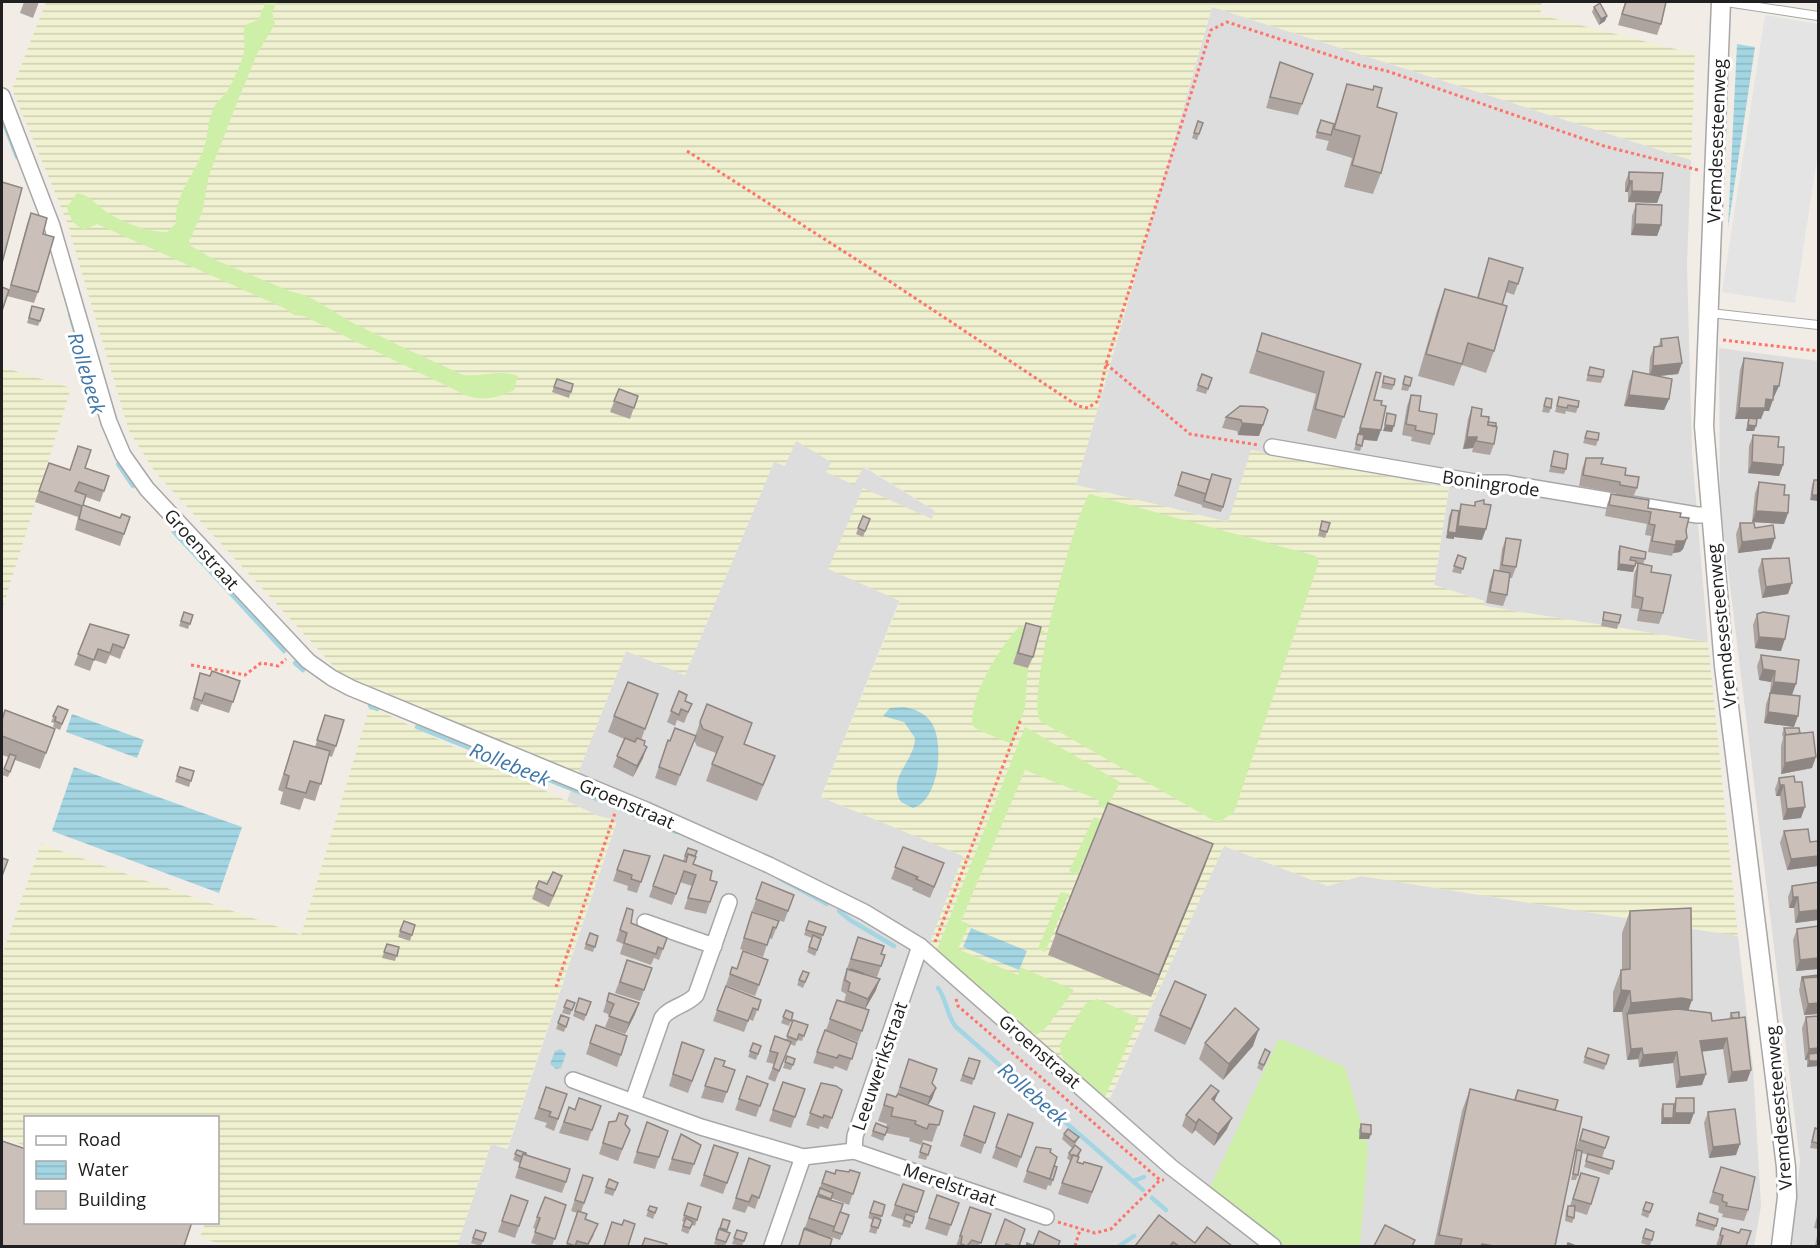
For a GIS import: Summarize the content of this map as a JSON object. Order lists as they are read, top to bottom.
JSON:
{
  "streets": {
    "street": [
      "Vremdesesteenweg",
      "Boningrode",
      "Groenstraat",
      "Leeuwerikstraat",
      "Merelstraat"
    ]
  },
  "crossings": [
    ["Vremdesesteenweg", "Boningrode"],
    ["Groenstraat", "Leeuwerikstraat"],
    ["Leeuwerikstraat", "Merelstraat"]
  ],
  "water": ["Rollebeek"],
  "legend": ["Road", "Water", "Building"]
}
